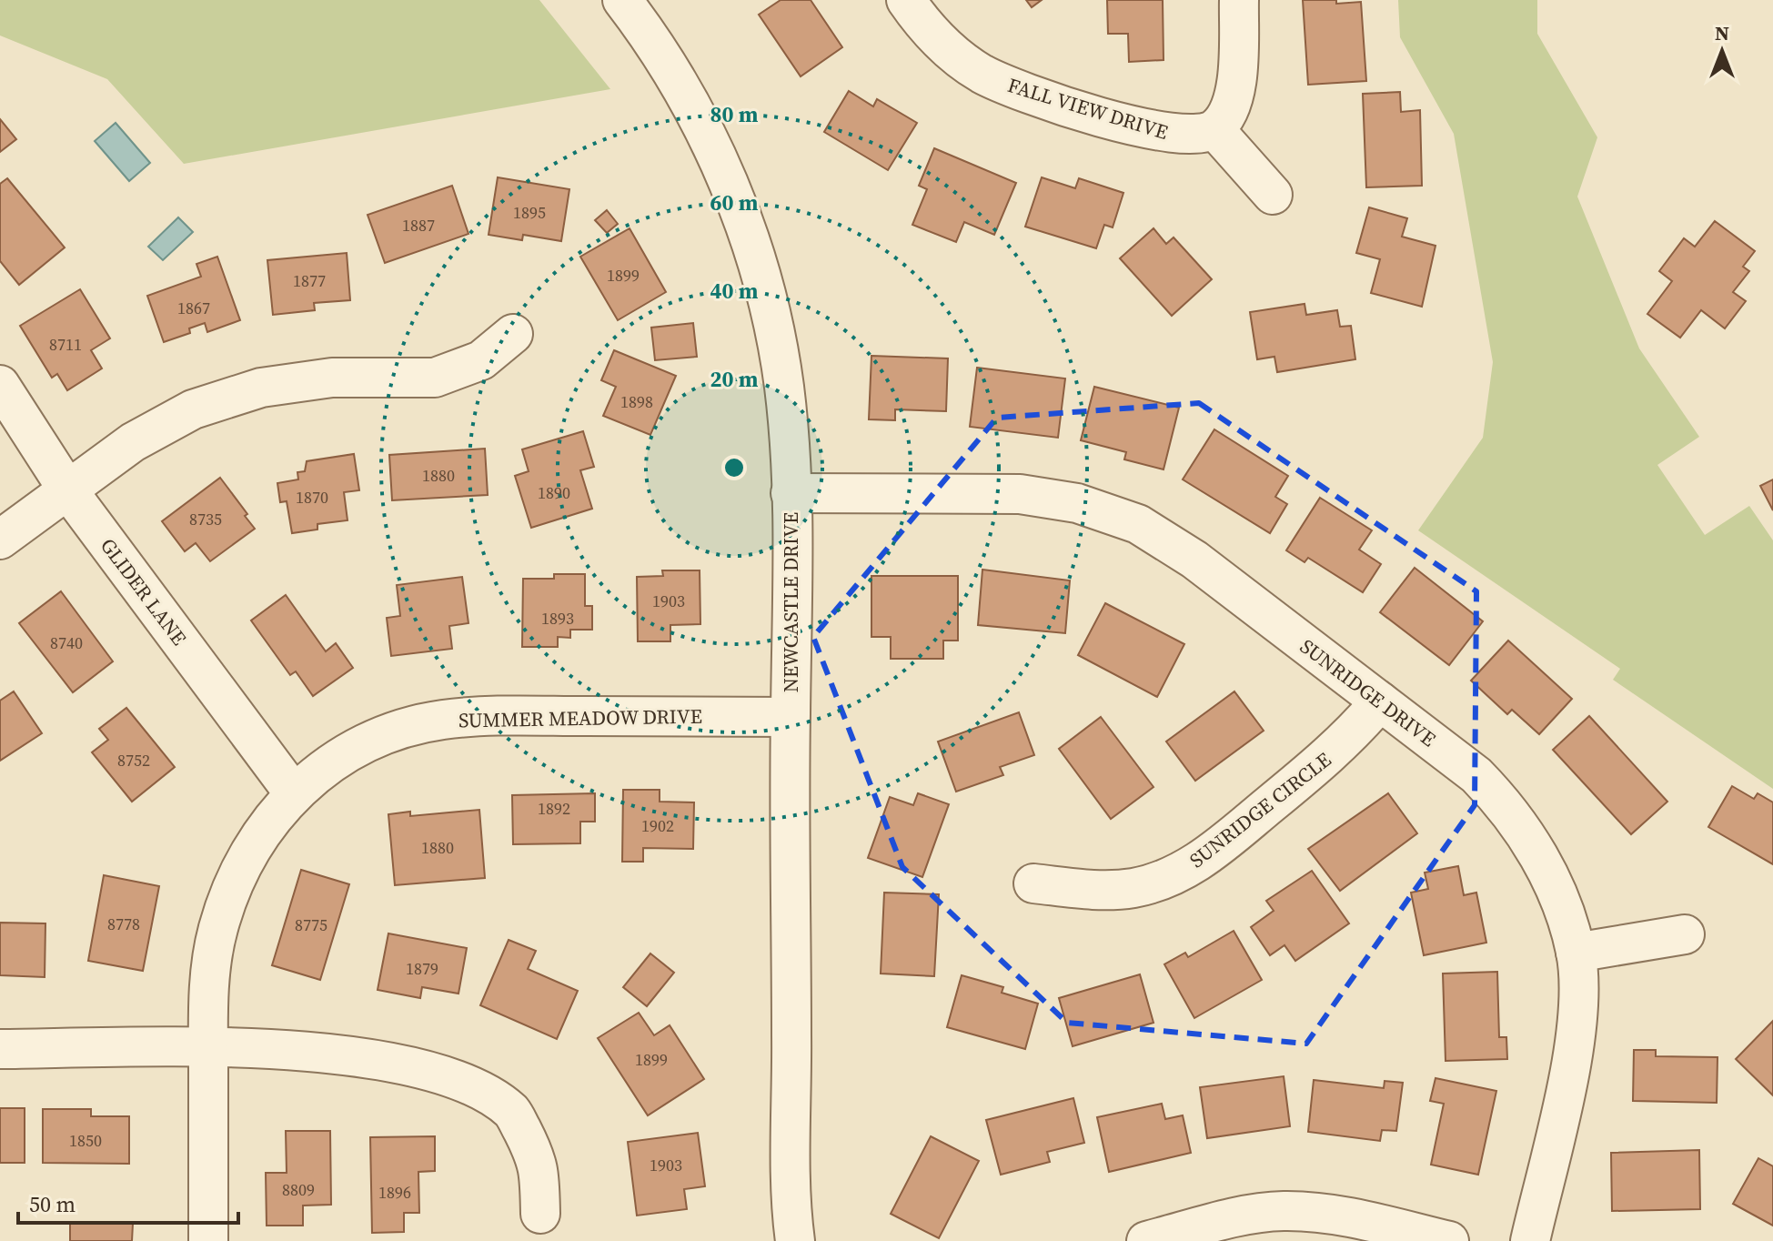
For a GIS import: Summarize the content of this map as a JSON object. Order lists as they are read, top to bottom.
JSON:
{
  "streets": {
    "street": [
      "FALL VIEW DRIVE",
      "GLIDER LANE",
      "NEWCASTLE DRIVE",
      "SUNRIDGE DRIVE",
      "SUMMER MEADOW DRIVE",
      "SUNRIDGE CIRCLE"
    ]
  },
  "crossings": [
    ["GLIDER LANE", "SUMMER MEADOW DRIVE"],
    ["NEWCASTLE DRIVE", "SUNRIDGE DRIVE"],
    ["NEWCASTLE DRIVE", "SUMMER MEADOW DRIVE"],
    ["SUNRIDGE DRIVE", "SUNRIDGE CIRCLE"]
  ],
  "house_numbers": [
    "1895",
    "1887",
    "1899",
    "1877",
    "1867",
    "8711",
    "1898",
    "1880",
    "1890",
    "1870",
    "8735",
    "1903",
    "1893",
    "8740",
    "8752",
    "1892",
    "1902",
    "1880",
    "8778",
    "8775",
    "1879",
    "1899",
    "1850",
    "1903",
    "8809",
    "1896"
  ],
  "scale_bar": "50 m",
  "north": "top",
  "rings": [
    "80 m",
    "60 m",
    "40 m",
    "20 m"
  ]
}
